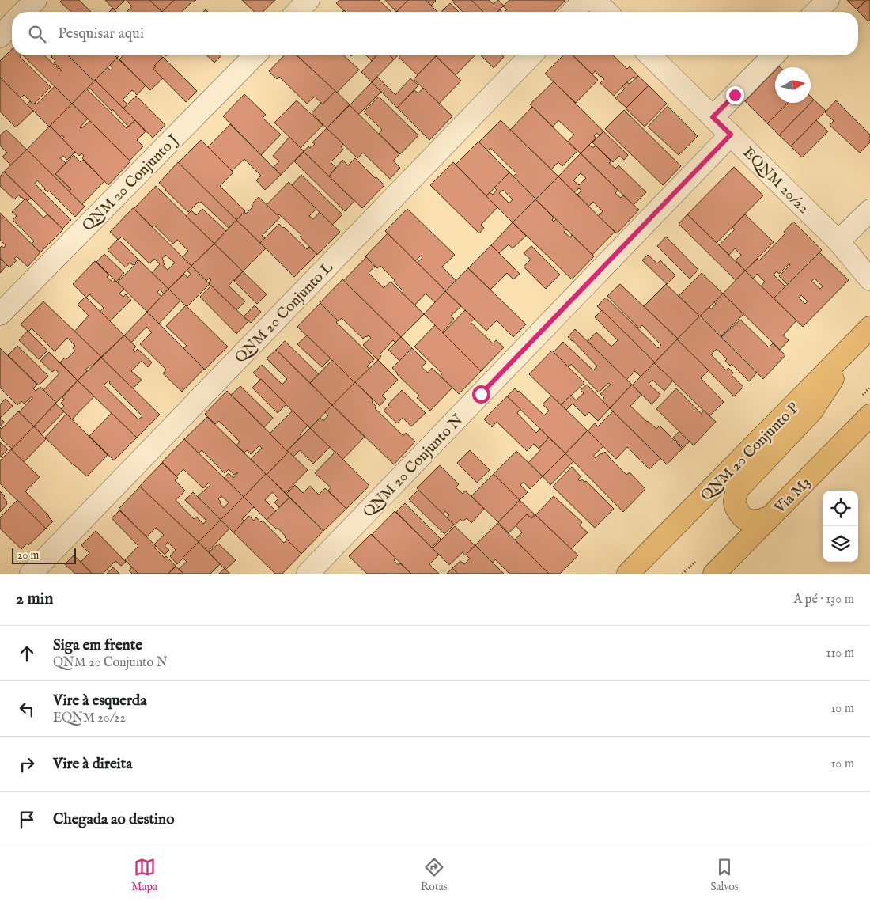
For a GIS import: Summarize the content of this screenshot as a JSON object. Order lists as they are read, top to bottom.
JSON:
{
  "streets": {
    "main road": ["QNM 20 Conjunto P", "Via M3"],
    "street": [
      "EQNM 20/22",
      "QNM 20 Conjunto J",
      "QNM 20 Conjunto L",
      "QNM 20 Conjunto N"
    ]
  },
  "crossings": [
    ["EQNM 20/22", "QNM 20 Conjunto N"]
  ],
  "scale_bar": "20 m",
  "north": "right",
  "page": {
    "search": "Pesquisar aqui",
    "scale": "20 m",
    "heading": ["2 min", "A pé · 130 m"],
    "list": [
      ["Siga em frente", "QNM 20 Conjunto N", "110 m"],
      ["Vire à esquerda", "EQNM 20/22", "10 m"],
      ["Vire à direita", "10 m"],
      "Chegada ao destino"
    ],
    "nav": ["Mapa", "Rotas", "Salvos"]
  }
}
